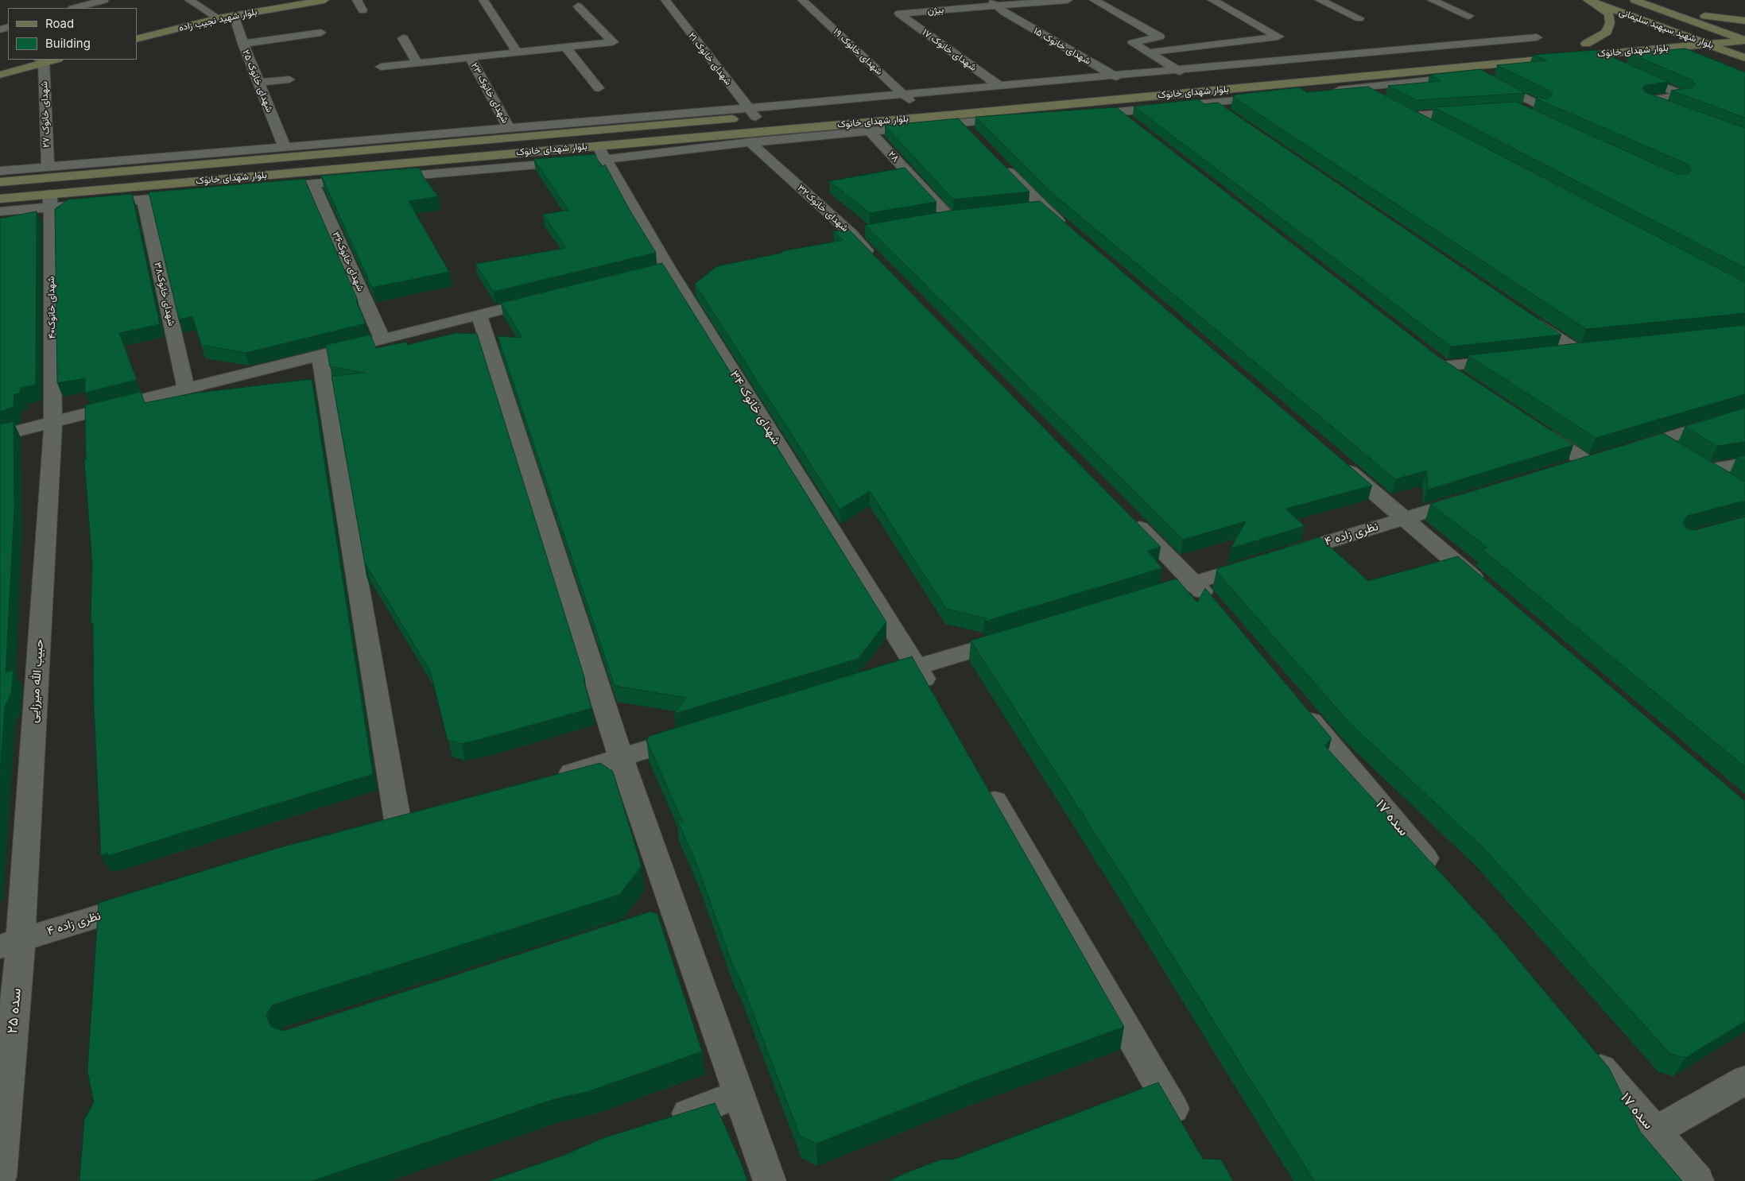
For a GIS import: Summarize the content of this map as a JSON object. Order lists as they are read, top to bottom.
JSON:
{
  "streets": {
    "main road": ["بلوار شهید نجیب زاده", "بلوار شهید سپهبد سلیمانی", "بلوار شهدای خانوک"],
    "street": [
      "بیژن",
      "شهدای خانوک ۱۵",
      "شهدای خانوک ۱۷",
      "شهدای خانوک ۱۹",
      "شهدای خانوک ۲۱",
      "شهدای خانوک ۲۵",
      "شهدای خانوک ۲۳",
      "شهدای خانوک ۲۷",
      "۲۸",
      "شهدای خانوک۳۲",
      "شهدای خانوک۳۶",
      "شهدای خانوک۳۸",
      "شهدای خانوک۴۰",
      "۳۴ شهدای خانوک",
      "نظری زاده ۴",
      "حبیب الله میرزایی",
      "سده ۱۷",
      "سده ۲۵"
    ]
  },
  "crossings": [
    ["بیژن", "شهدای خانوک ۱۵"],
    ["بیژن", "شهدای خانوک ۱۷"],
    ["بلوار شهید نجیب زاده", "شهدای خانوک ۲۵"],
    ["بلوار شهید سپهبد سلیمانی", "بلوار شهدای خانوک"],
    ["شهدای خانوک ۱۵", "بلوار شهدای خانوک"],
    ["بلوار شهدای خانوک", "شهدای خانوک ۱۹"],
    ["بلوار شهدای خانوک", "شهدای خانوک ۲۱"],
    ["بلوار شهدای خانوک", "شهدای خانوک۴۰"],
    ["بلوار شهدای خانوک", "۳۴ شهدای خانوک"],
    ["شهدای خانوک۴۰", "حبیب الله میرزایی"],
    ["نظری زاده ۴", "حبیب الله میرزایی"],
    ["نظری زاده ۴", "سده ۲۵"],
    ["حبیب الله میرزایی", "سده ۲۵"]
  ],
  "legend": ["Road", "Building"]
}
